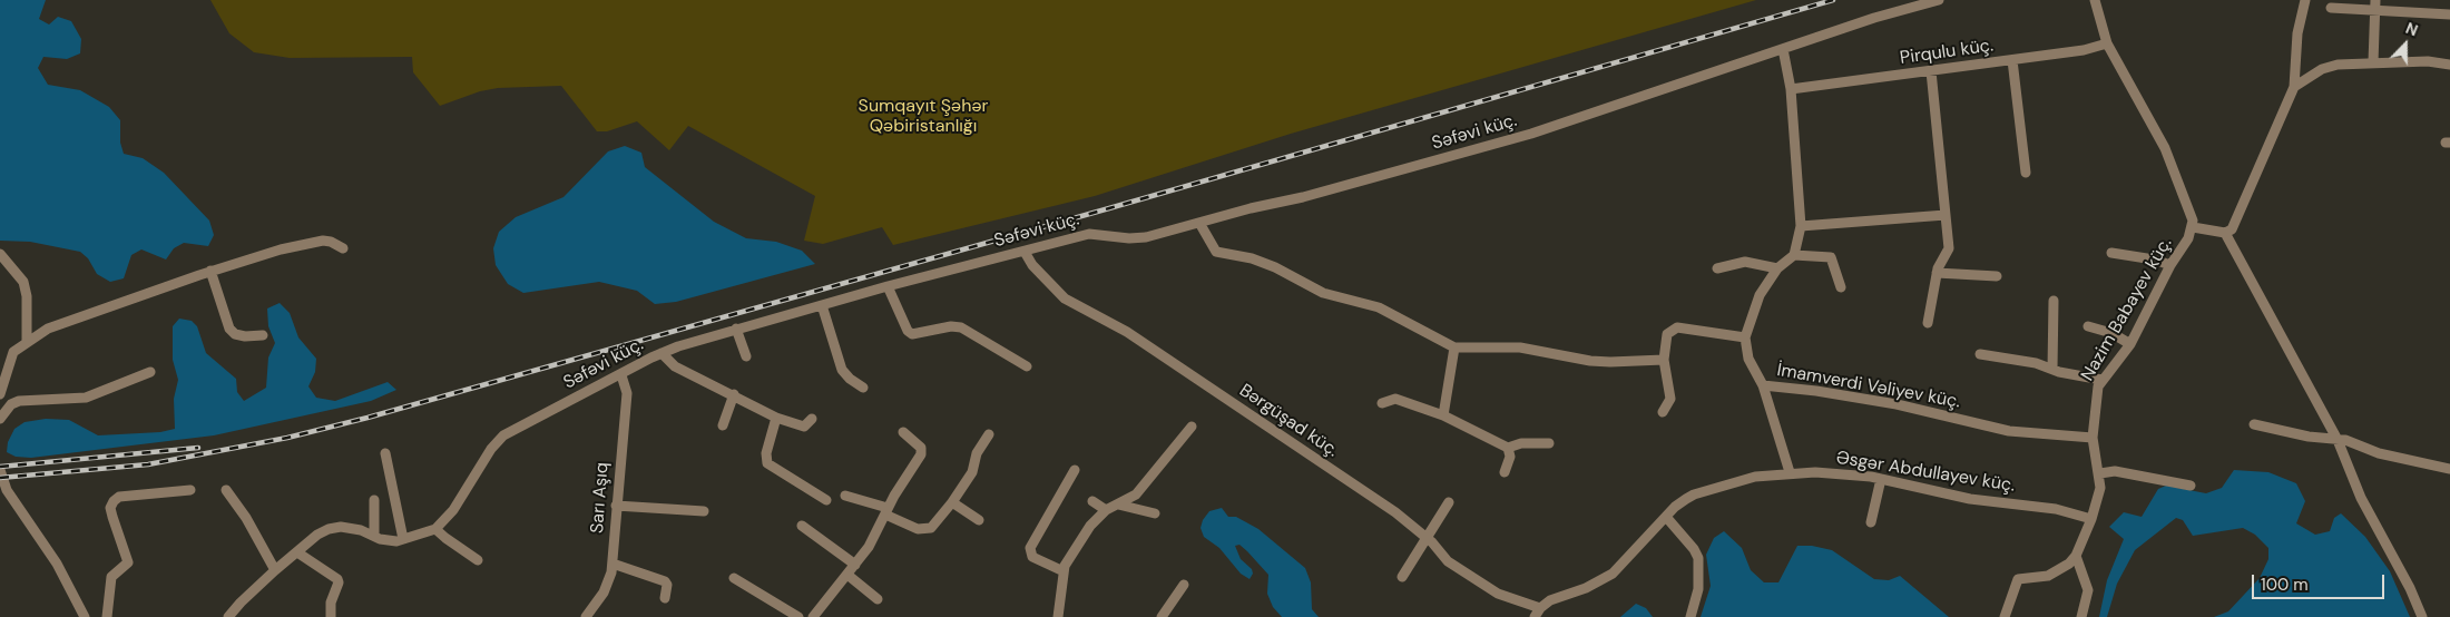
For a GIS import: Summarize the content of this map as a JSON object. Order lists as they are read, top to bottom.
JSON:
{
  "streets": {
    "street": [
      "Pirqulu küç.",
      "Səfəvi küç.",
      "Nazim Babayev küç.",
      "İmamverdi Vəliyev küç.",
      "Bərgüşad küç.",
      "Əsgər Abdullayev küç.",
      "Sarı Aşıq"
    ]
  },
  "crossings": [
    ["Pirqulu küç.", "Nazim Babayev küç."],
    ["Səfəvi küç.", "Bərgüşad küç."],
    ["Səfəvi küç.", "Sarı Aşıq"],
    ["Nazim Babayev küç.", "İmamverdi Vəliyev küç."],
    ["Nazim Babayev küç.", "Əsgər Abdullayev küç."],
    ["Bərgüşad küç.", "Əsgər Abdullayev küç."]
  ],
  "parks": ["Sumqayıt Şəhər Qəbiristanlığı"],
  "scale_bar": "100 m",
  "north": "top"
}
